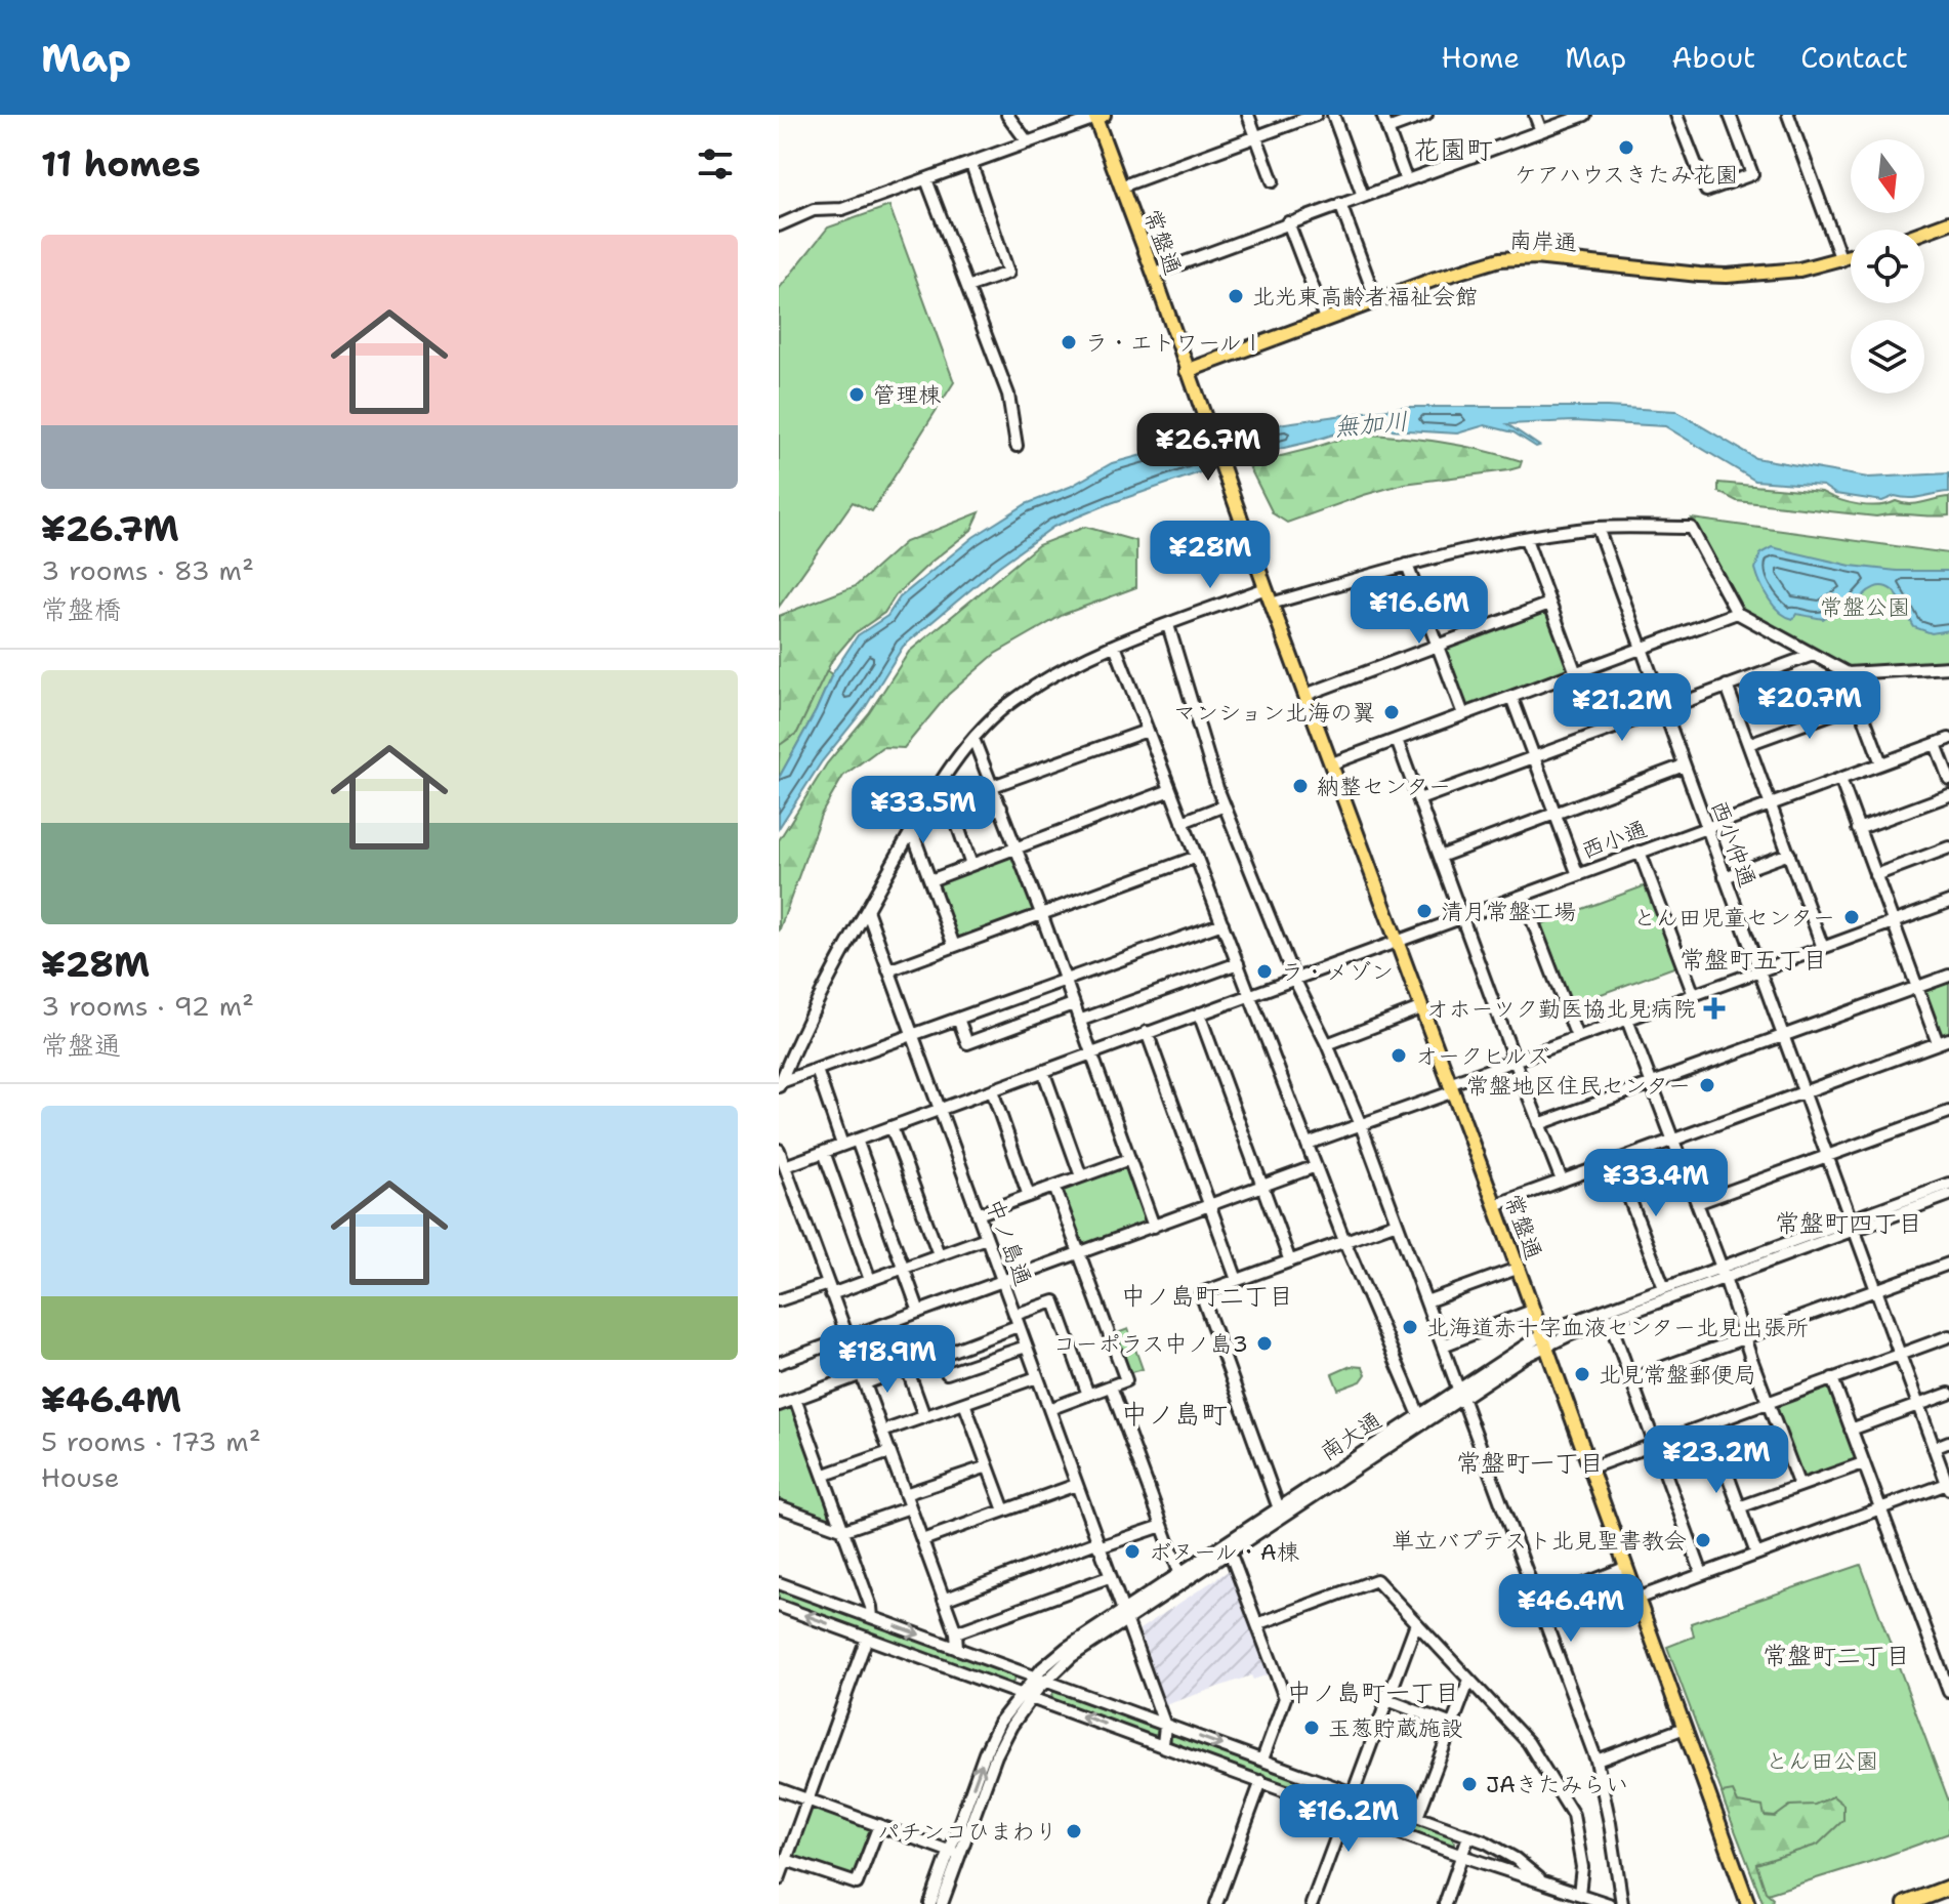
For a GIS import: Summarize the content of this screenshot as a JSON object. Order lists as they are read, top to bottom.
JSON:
{
  "streets": {
    "main road": ["南岸通", "常盤通"],
    "street": [
      "西小通",
      "西小仲通",
      "中ノ島通",
      "南大通"
    ]
  },
  "crossings": [
    ["南岸通", "常盤通"],
    ["常盤通", "西小通"],
    ["常盤通", "南大通"],
    ["西小通", "西小仲通"],
    ["西小仲通", "南大通"],
    ["中ノ島通", "南大通"]
  ],
  "districts": [
    "花園町",
    "常盤町五丁目",
    "常盤町四丁目",
    "中ノ島町二丁目",
    "中ノ島町",
    "常盤町一丁目",
    "常盤町二丁目",
    "中ノ島町一丁目"
  ],
  "water": ["無加川"],
  "parks": ["常盤公園", "とん田公園"],
  "places": {
    "other": [
      "ケアハウスきたみ花園",
      "北光東高齢者福祉会館",
      "ラ・エトワールⅠ",
      "管理棟",
      "マンション北海の翼",
      "納整センター",
      "清月常盤工場",
      "とん田児童センター",
      "ラ・メゾン",
      "オークヒルズ",
      "常盤地区住民センター",
      "北海道赤十字血液センター北見出張所",
      "コーポラス中ノ島3",
      "北見常盤郵便局",
      "単立バプテスト北見聖書教会",
      "ボヌール・A棟",
      "玉葱貯蔵施設",
      "JAきたみらい",
      "パチンコひまわり"
    ],
    "health": ["オホーツク勤医協北見病院"]
  },
  "north": "bottom",
  "page": {
    "header": "Map",
    "nav": [
      "Home",
      "Map",
      "About",
      "Contact"
    ],
    "heading": "11 homes",
    "list": [
      {
        "name": "¥26.7M",
        "note": "3 rooms · 83 m² · 常盤橋"
      },
      {
        "name": "¥28M",
        "note": "3 rooms · 92 m² · 常盤通"
      },
      {
        "name": "¥46.4M",
        "note": "5 rooms · 173 m² · House"
      }
    ],
    "price": [
      "¥26.7M",
      "¥28M",
      "¥16.6M",
      "¥20.7M",
      "¥21.2M",
      "¥33.5M",
      "¥33.4M",
      "¥18.9M",
      "¥23.2M",
      "¥46.4M",
      "¥16.2M"
    ]
  }
}
